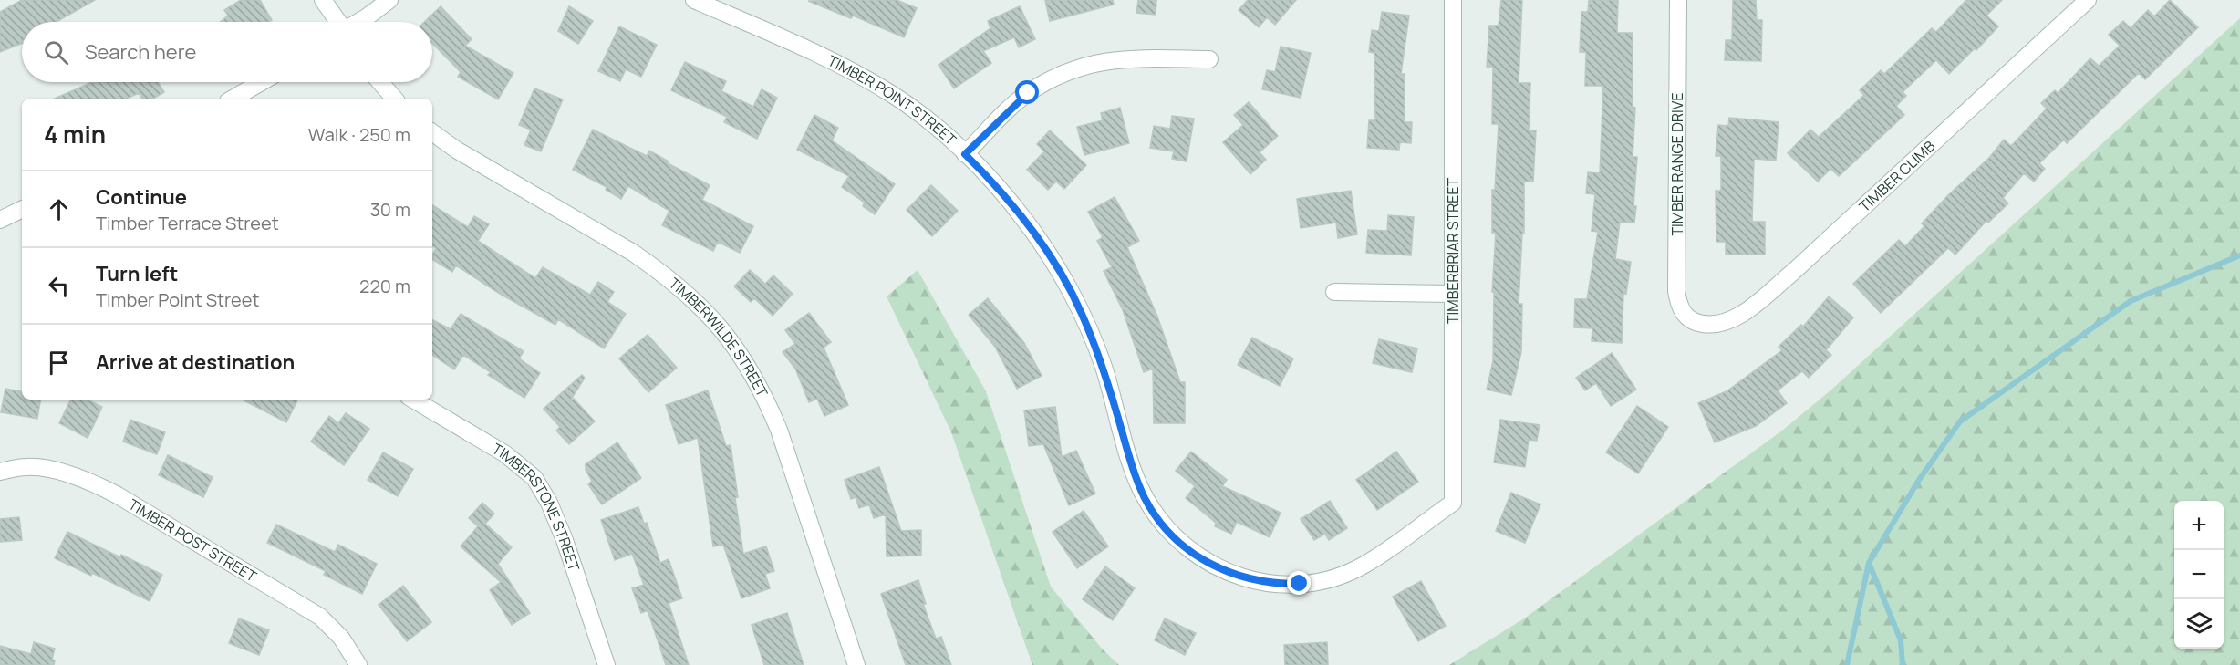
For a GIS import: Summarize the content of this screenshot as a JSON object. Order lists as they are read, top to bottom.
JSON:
{
  "streets": {
    "street": [
      "TIMBER POINT STREET",
      "TIMBER RANGE DRIVE",
      "TIMBER CLIMB",
      "TIMBERBRIAR STREET",
      "TIMBERWILDE STREET",
      "TIMBERSTONE STREET",
      "TIMBER POST STREET"
    ]
  },
  "crossings": [
    ["TIMBER POINT STREET", "TIMBERBRIAR STREET"],
    ["TIMBER RANGE DRIVE", "TIMBER CLIMB"]
  ],
  "page": {
    "search": "Search here",
    "heading": ["4 min", "Walk · 250 m"],
    "list": [
      ["Continue", "Timber Terrace Street", "30 m"],
      ["Turn left", "Timber Point Street", "220 m"],
      "Arrive at destination"
    ],
    "map_buttons": ["+", "−"]
  }
}
